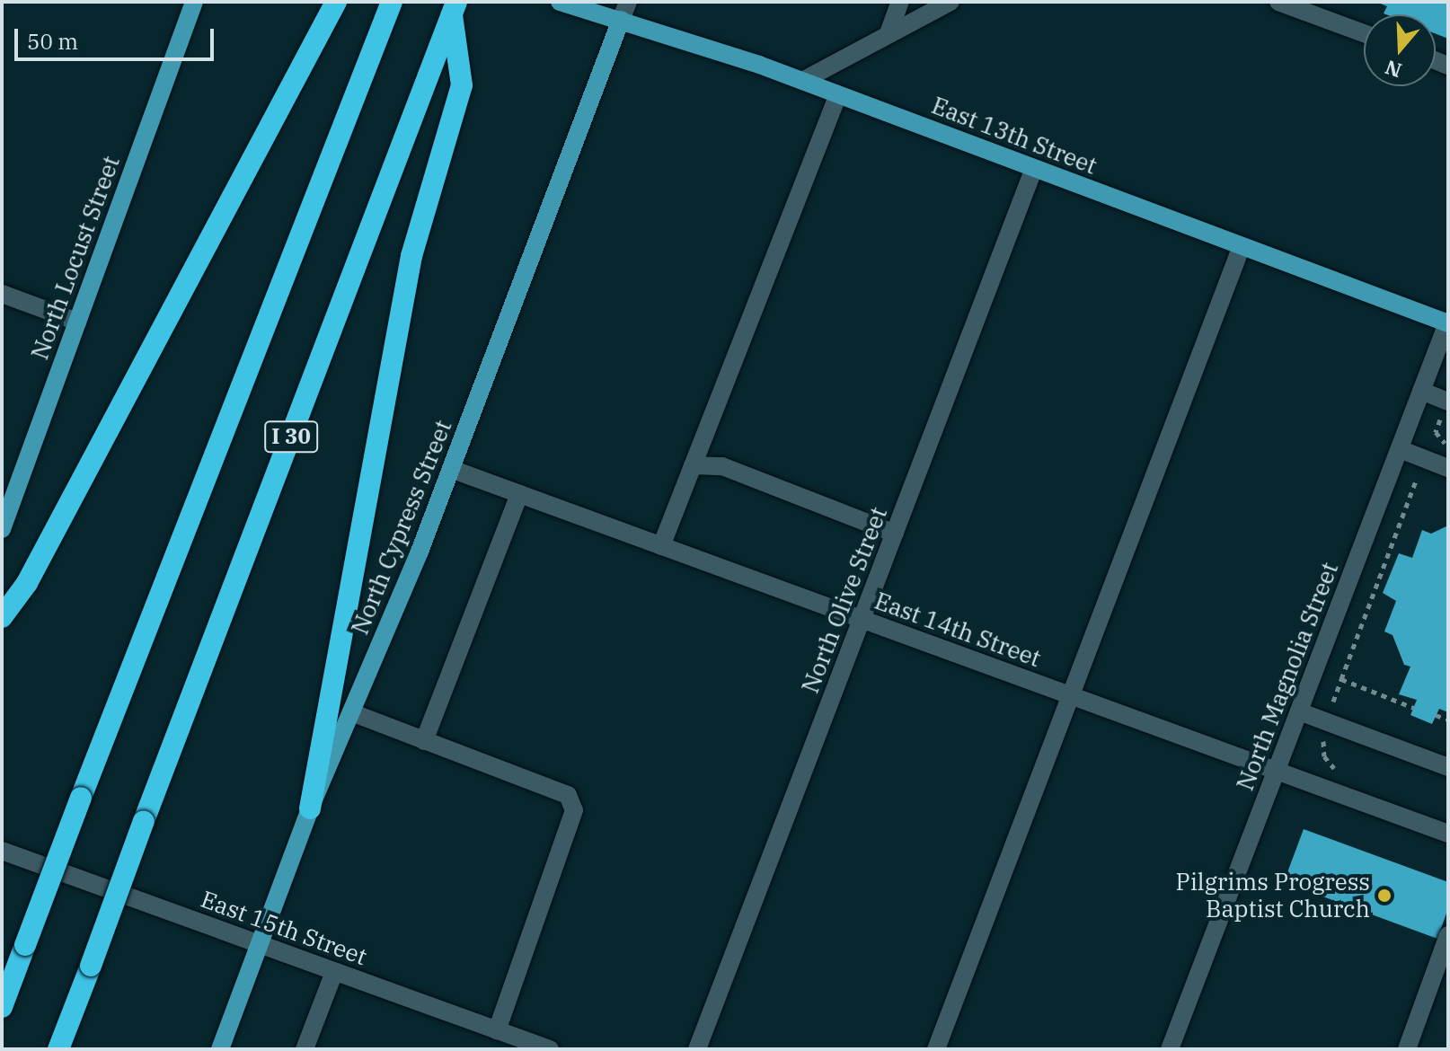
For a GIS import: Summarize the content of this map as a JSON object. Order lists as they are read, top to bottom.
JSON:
{
  "streets": {
    "highway": ["I 30"],
    "main road": ["East 13th Street", "North Locust Street", "North Cypress Street"],
    "street": [
      "North Olive Street",
      "East 14th Street",
      "North Magnolia Street",
      "East 15th Street"
    ]
  },
  "crossings": [
    ["East 13th Street", "North Cypress Street"],
    ["East 13th Street", "North Olive Street"],
    ["East 13th Street", "North Magnolia Street"],
    ["North Cypress Street", "East 14th Street"],
    ["North Cypress Street", "East 15th Street"],
    ["North Olive Street", "East 14th Street"],
    ["East 14th Street", "North Magnolia Street"]
  ],
  "places": ["Pilgrims Progress Baptist Church"],
  "scale_bar": "50 m",
  "north": "bottom"
}
